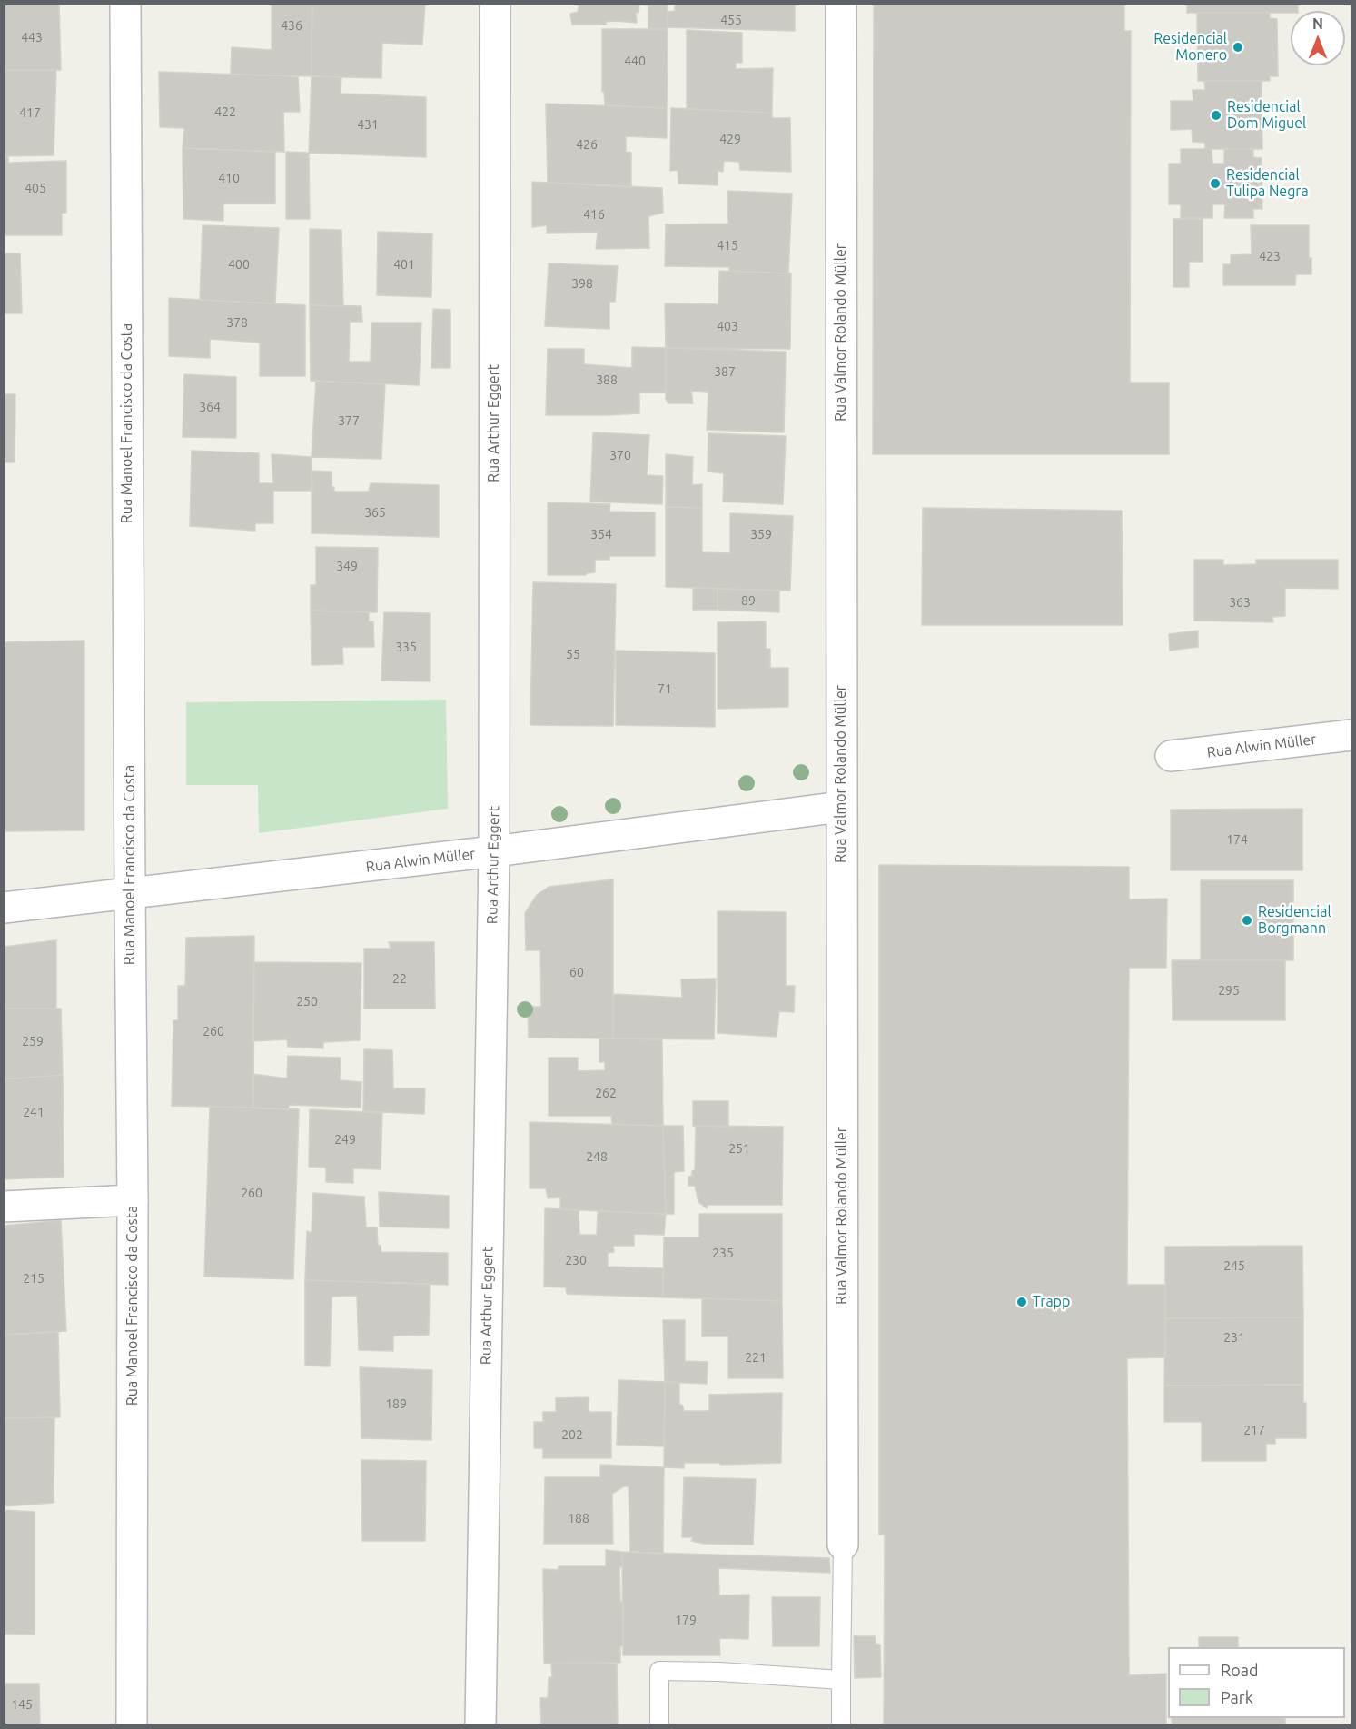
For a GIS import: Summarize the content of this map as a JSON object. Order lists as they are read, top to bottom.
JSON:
{
  "streets": {
    "street": [
      "Rua Valmor Rolando Müller",
      "Rua Manoel Francisco da Costa",
      "Rua Arthur Eggert",
      "Rua Alwin Müller"
    ]
  },
  "crossings": [
    ["Rua Valmor Rolando Müller", "Rua Alwin Müller"],
    ["Rua Manoel Francisco da Costa", "Rua Alwin Müller"],
    ["Rua Arthur Eggert", "Rua Alwin Müller"]
  ],
  "places": [
    "Residencial Monero",
    "Residencial Dom Miguel",
    "Residencial Tulipa Negra",
    "Residencial Borgmann",
    "Trapp"
  ],
  "house_numbers": [
    "455",
    "436",
    "443",
    "440",
    "422",
    "417",
    "431",
    "429",
    "426",
    "410",
    "405",
    "416",
    "415",
    "423",
    "400",
    "401",
    "398",
    "378",
    "403",
    "387",
    "388",
    "364",
    "377",
    "370",
    "365",
    "354",
    "359",
    "349",
    "89",
    "363",
    "335",
    "55",
    "71",
    "174",
    "60",
    "22",
    "295",
    "250",
    "260",
    "259",
    "262",
    "241",
    "249",
    "251",
    "248",
    "260",
    "235",
    "230",
    "245",
    "215",
    "231",
    "221",
    "189",
    "217",
    "202",
    "188",
    "179",
    "145"
  ],
  "legend": ["Road", "Park"],
  "north": "top"
}
